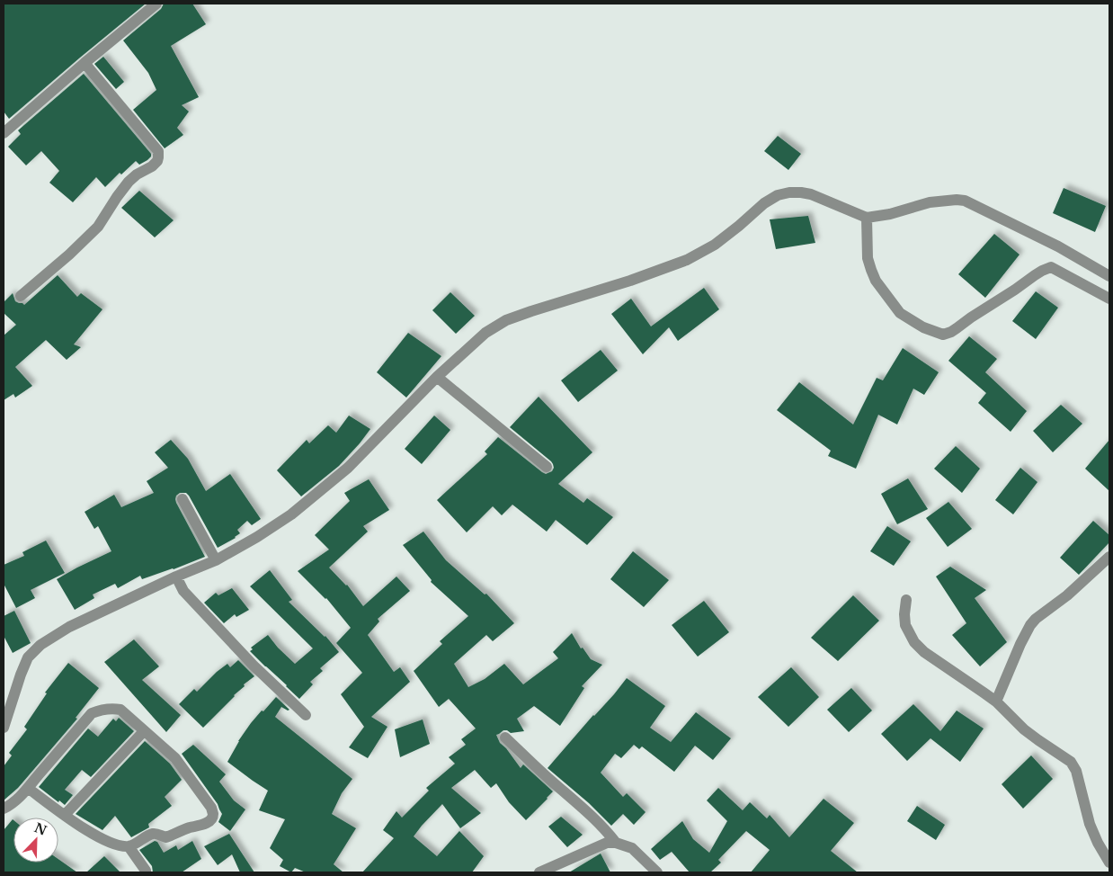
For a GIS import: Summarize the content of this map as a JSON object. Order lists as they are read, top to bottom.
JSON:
{
  "north": "top right"
}
